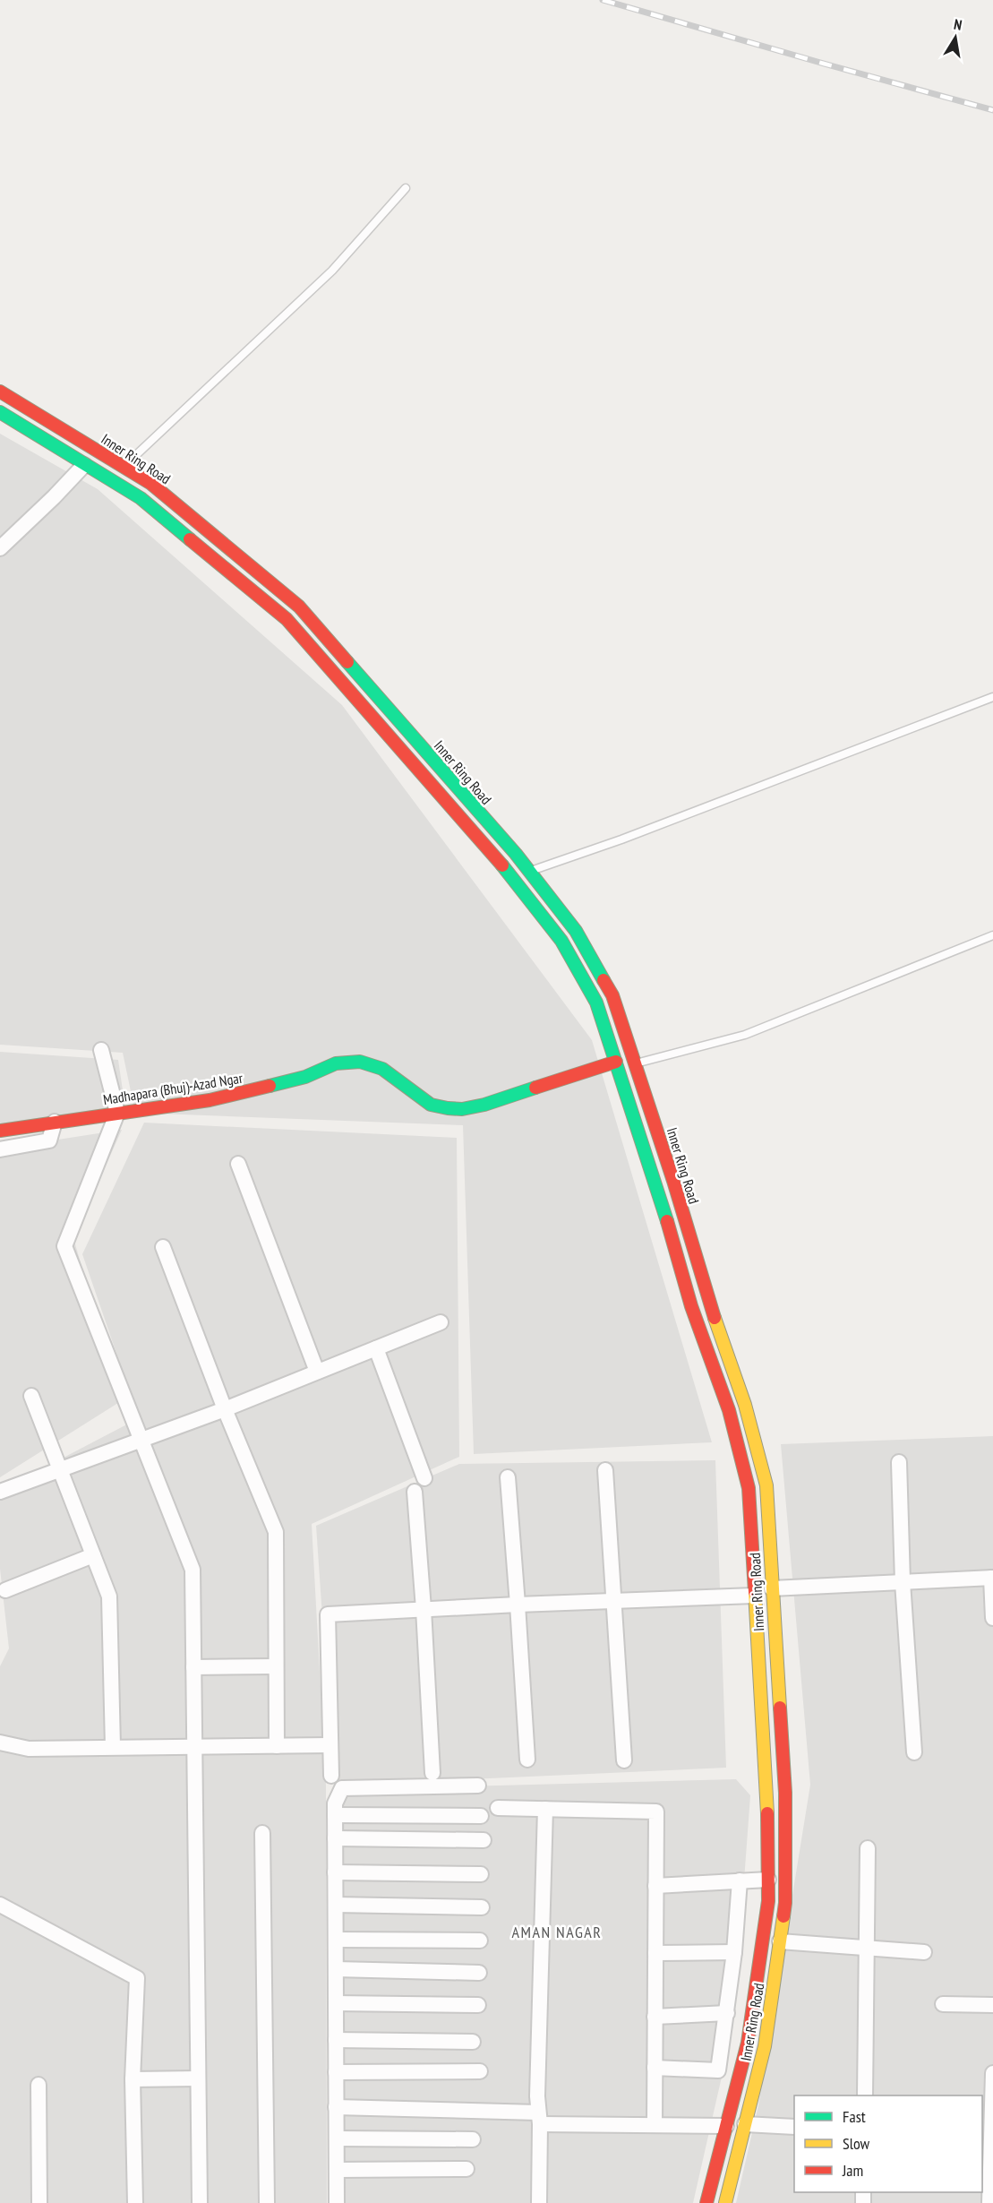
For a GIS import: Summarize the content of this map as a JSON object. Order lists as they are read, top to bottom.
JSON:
{
  "streets": {
    "main road": ["Inner Ring Road", "Madhapara (Bhuj)-Azad Ngar"]
  },
  "crossings": [
    ["Inner Ring Road", "Madhapara (Bhuj)-Azad Ngar"]
  ],
  "districts": ["AMAN NAGAR"],
  "legend": ["Fast", "Slow", "Jam"],
  "north": "top"
}
